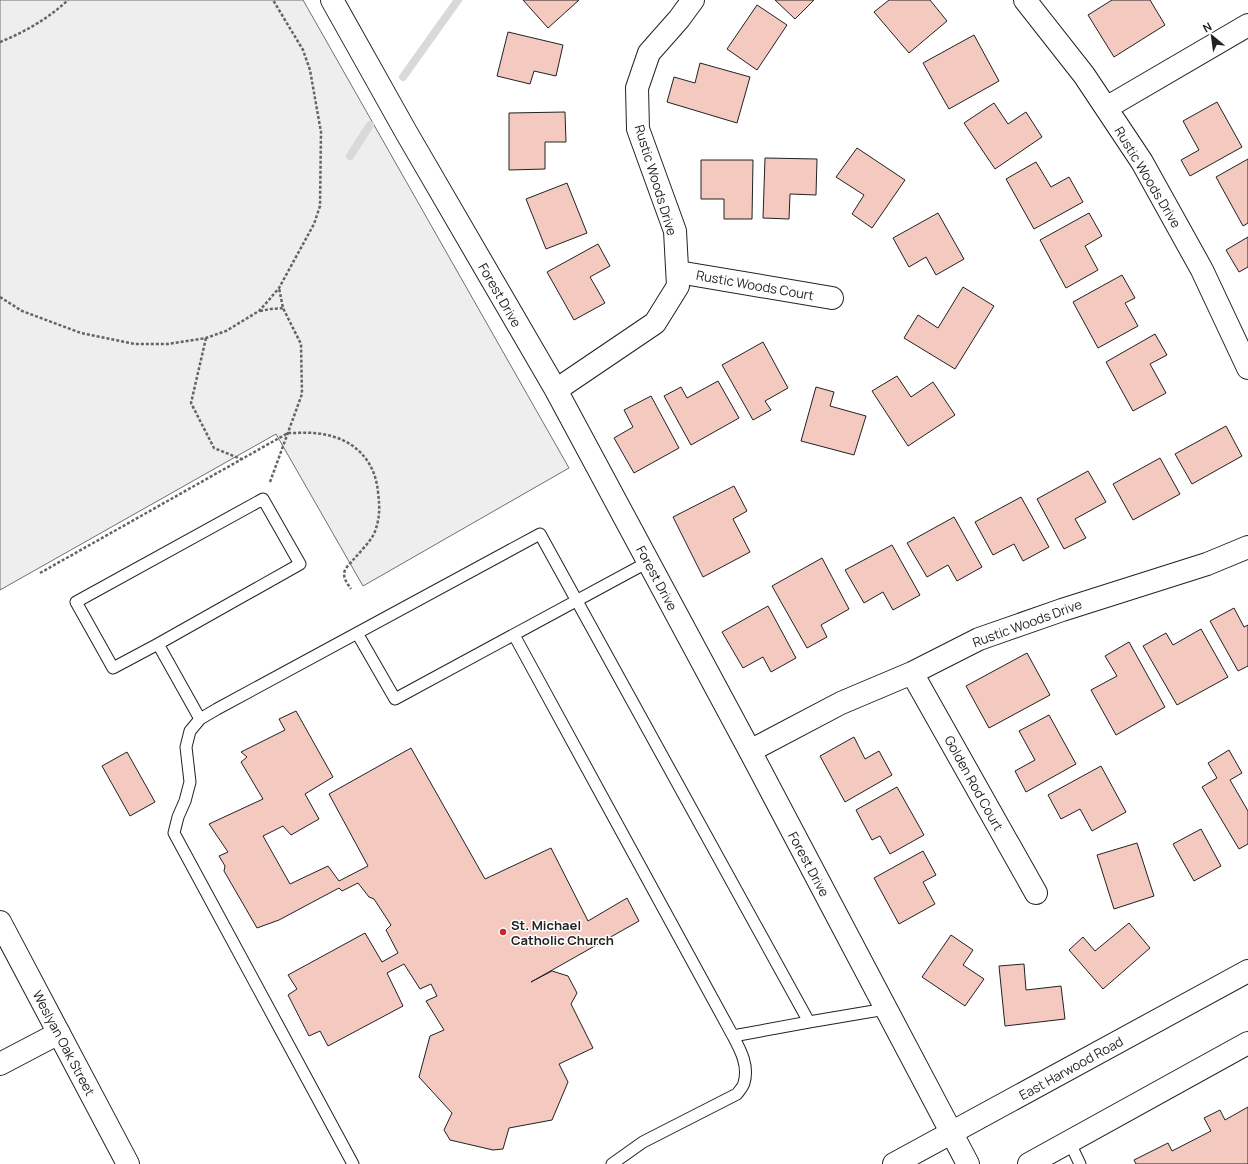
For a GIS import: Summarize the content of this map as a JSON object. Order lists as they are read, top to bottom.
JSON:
{
  "streets": {
    "street": [
      "Rustic Woods Drive",
      "Rustic Woods Court",
      "Forest Drive",
      "Golden Rod Court",
      "Weslyan Oak Street",
      "East Harwood Road"
    ]
  },
  "crossings": [
    ["Rustic Woods Drive", "Rustic Woods Court"],
    ["Rustic Woods Drive", "Forest Drive"],
    ["Rustic Woods Drive", "Golden Rod Court"],
    ["Forest Drive", "East Harwood Road"]
  ],
  "places": ["St. Michael Catholic Church"],
  "north": "top left"
}
